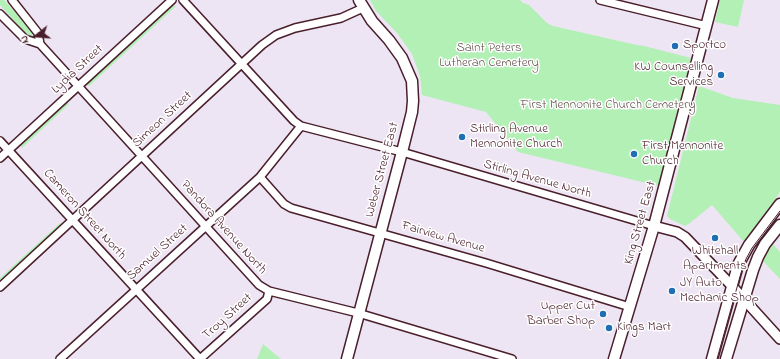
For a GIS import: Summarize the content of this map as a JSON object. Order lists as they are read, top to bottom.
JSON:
{
  "streets": {
    "main road": ["Weber Street East", "King Street East"],
    "street": [
      "Lydia Street",
      "Simeon Street",
      "Stirling Avenue North",
      "Cameron Street North",
      "Pandora Avenue North",
      "Fairview Avenue",
      "Samuel Street",
      "Troy Street"
    ]
  },
  "crossings": [
    ["Lydia Street", "Cameron Street North"],
    ["Lydia Street", "Pandora Avenue North"],
    ["Simeon Street", "Weber Street East"],
    ["Simeon Street", "Stirling Avenue North"],
    ["Simeon Street", "Cameron Street North"],
    ["Simeon Street", "Pandora Avenue North"],
    ["Weber Street East", "Stirling Avenue North"],
    ["Weber Street East", "Pandora Avenue North"],
    ["Weber Street East", "Fairview Avenue"],
    ["Stirling Avenue North", "King Street East"],
    ["Stirling Avenue North", "Samuel Street"],
    ["Cameron Street North", "Samuel Street"],
    ["Cameron Street North", "Troy Street"],
    ["King Street East", "Fairview Avenue"],
    ["Pandora Avenue North", "Samuel Street"],
    ["Pandora Avenue North", "Troy Street"],
    ["Fairview Avenue", "Samuel Street"]
  ],
  "parks": ["Saint Peters Lutheran Cemetery", "First Mennonite Church Cemetery"],
  "places": [
    "Sportco",
    "KW Counselling Services",
    "Stirling Avenue Mennonite Church",
    "First Mennonite Church",
    "Whitehall Apartments",
    "JY Auto Mechanic Shop",
    "Upper Cut Barber Shop",
    "Kings Mart"
  ],
  "north": "left"
}
